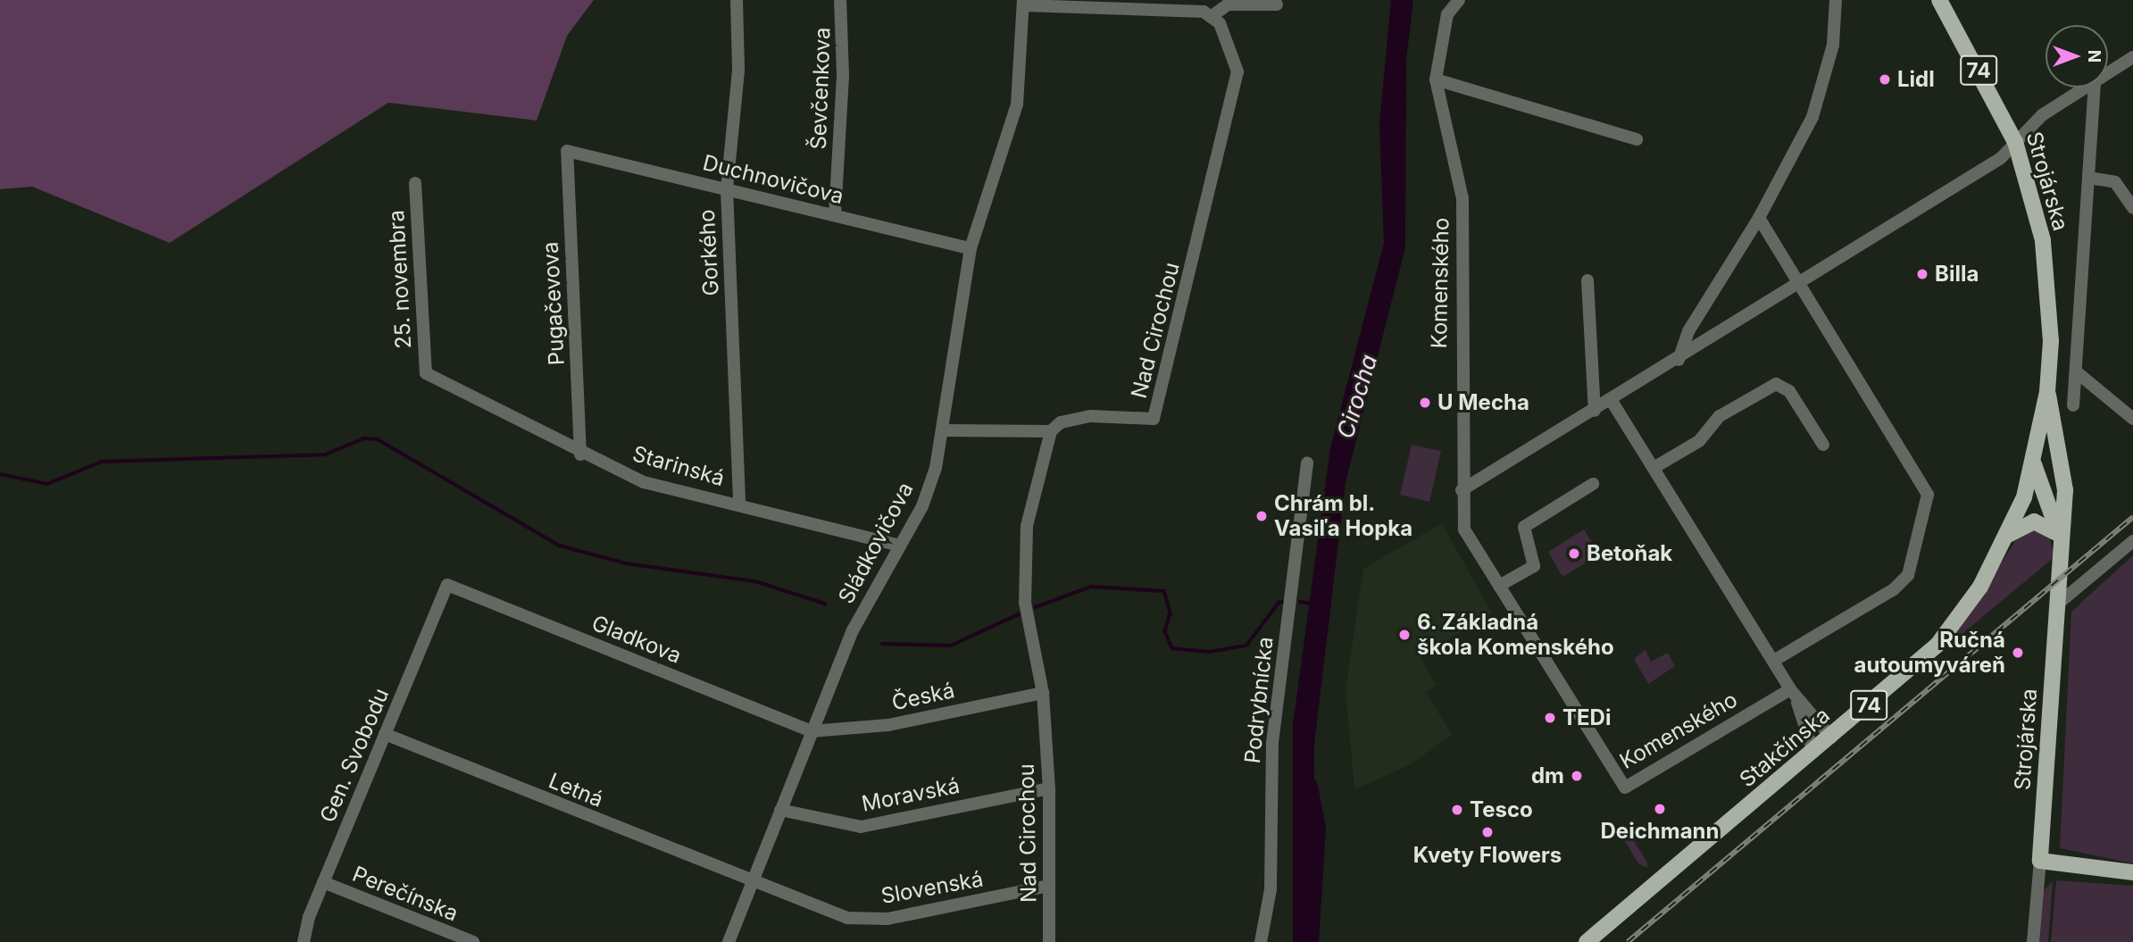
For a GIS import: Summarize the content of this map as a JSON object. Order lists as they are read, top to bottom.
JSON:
{
  "streets": {
    "main road": ["74", "Strojárska", "Stakčínska"],
    "street": [
      "Ševčenkova",
      "Duchnovičova",
      "Gorkého",
      "25. novembra",
      "Komenského",
      "Pugačevova",
      "Nad Cirochou",
      "Starinská",
      "Sládkovičova",
      "Gladkova",
      "Česká",
      "Podrybnícka",
      "Gen. Svobodu",
      "Letná",
      "Moravská",
      "Slovenská",
      "Perečínska"
    ]
  },
  "crossings": [
    ["Ševčenkova", "Duchnovičova"],
    ["Duchnovičova", "Gorkého"],
    ["Duchnovičova", "Pugačevova"],
    ["Duchnovičova", "Sládkovičova"],
    ["Strojárska", "Stakčínska"],
    ["Gorkého", "Starinská"],
    ["25. novembra", "Starinská"],
    ["Pugačevova", "Starinská"],
    ["Nad Cirochou", "Česká"],
    ["Nad Cirochou", "Moravská"],
    ["Nad Cirochou", "Slovenská"],
    ["Starinská", "Sládkovičova"],
    ["Sládkovičova", "Gladkova"],
    ["Sládkovičova", "Česká"],
    ["Sládkovičova", "Letná"],
    ["Sládkovičova", "Moravská"],
    ["Sládkovičova", "Slovenská"],
    ["Gladkova", "Česká"],
    ["Gladkova", "Gen. Svobodu"],
    ["Gen. Svobodu", "Letná"],
    ["Gen. Svobodu", "Perečínska"],
    ["Letná", "Slovenská"]
  ],
  "water": ["Cirocha"],
  "places": [
    "Lidl",
    "Billa",
    "U Mecha",
    "Chrám bl. Vasiľa Hopka",
    "Betoňak",
    "6. Základná škola Komenského",
    "Ručná autoumyváreň",
    "TEDi",
    "dm",
    "Deichmann",
    "Tesco",
    "Kvety Flowers"
  ],
  "north": "right"
}
